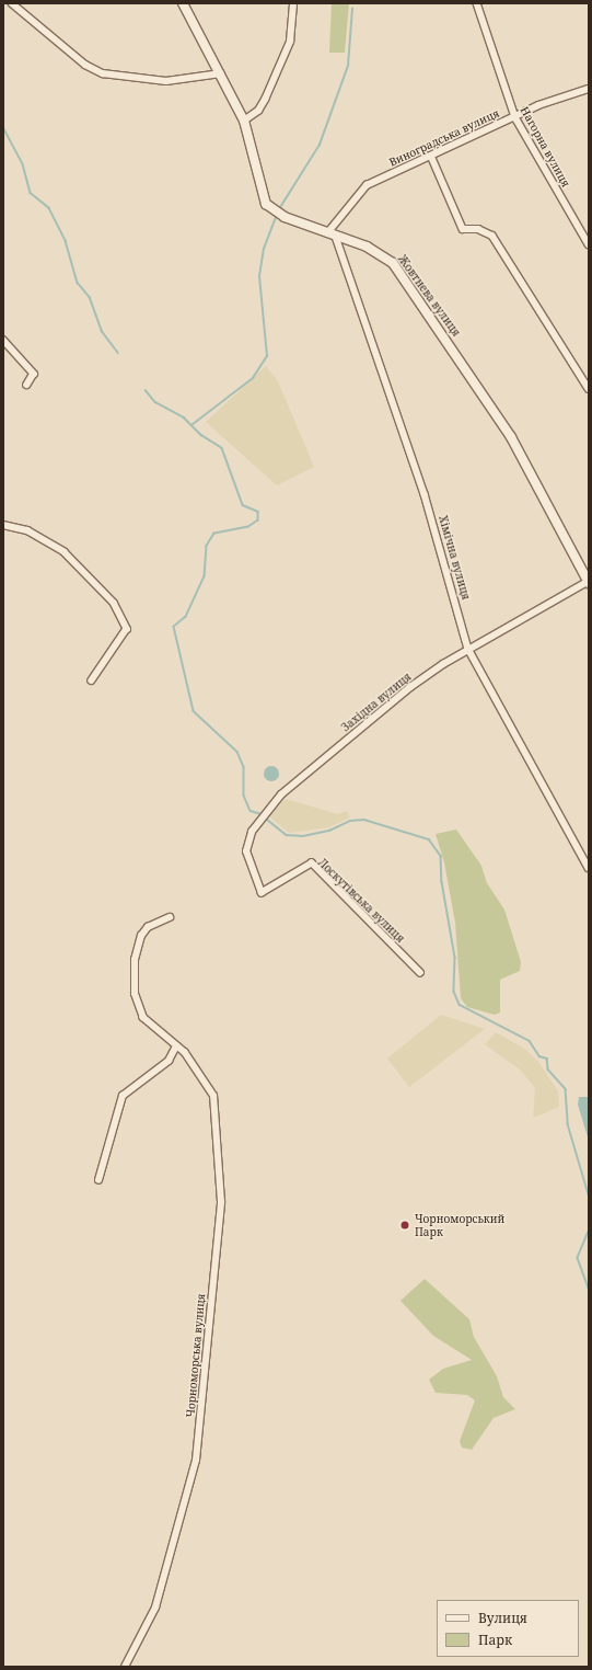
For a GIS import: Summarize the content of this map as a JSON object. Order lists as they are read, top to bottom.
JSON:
{
  "streets": {
    "main road": ["Жовтнева вулиця"],
    "street": [
      "Виноградська вулиця",
      "Нагорна вулиця",
      "Хімічна вулиця",
      "Західна вулиця",
      "Лоскутівська вулиця",
      "Чорноморська вулиця"
    ]
  },
  "crossings": [
    ["Виноградська вулиця", "Нагорна вулиця"],
    ["Виноградська вулиця", "Жовтнева вулиця"],
    ["Виноградська вулиця", "Хімічна вулиця"],
    ["Жовтнева вулиця", "Хімічна вулиця"],
    ["Жовтнева вулиця", "Західна вулиця"],
    ["Хімічна вулиця", "Західна вулиця"],
    ["Західна вулиця", "Лоскутівська вулиця"]
  ],
  "places": ["Чорноморський Парк"],
  "legend": ["Вулиця", "Парк"]
}
